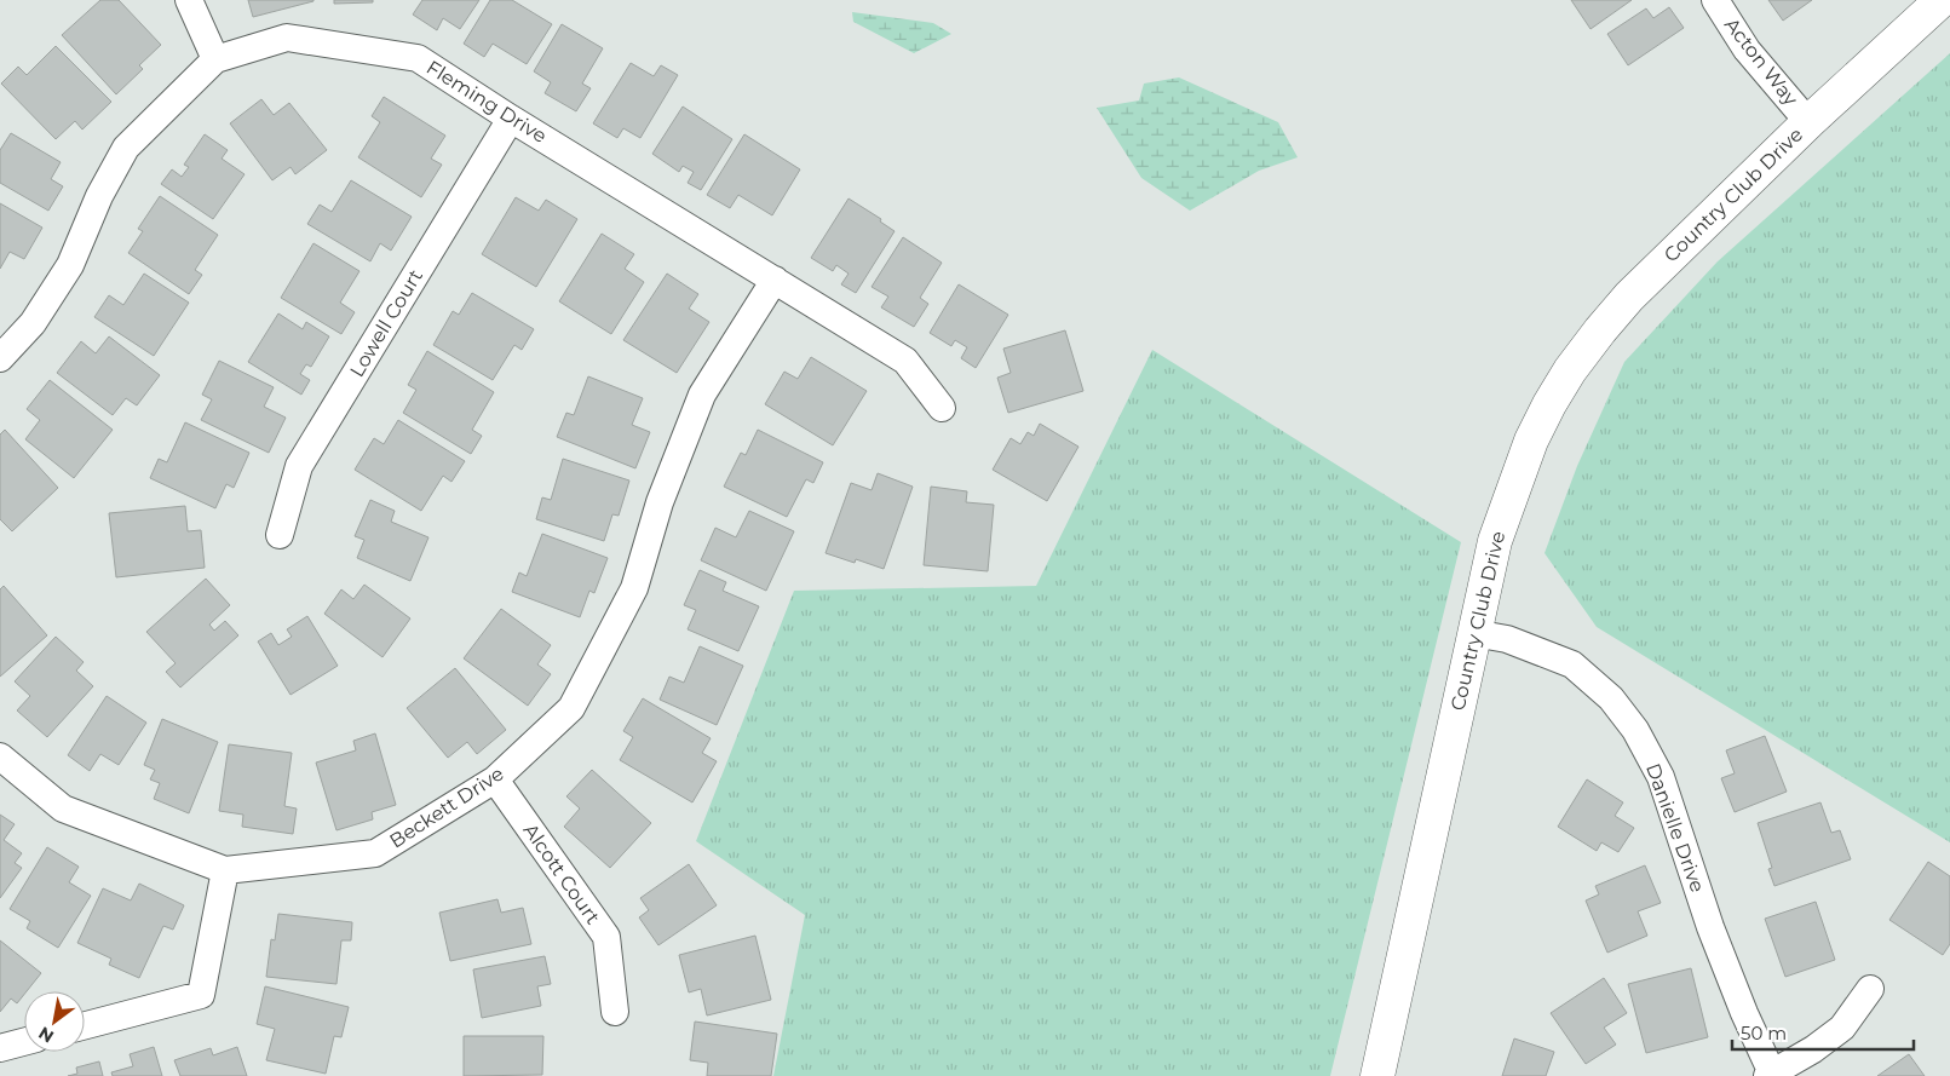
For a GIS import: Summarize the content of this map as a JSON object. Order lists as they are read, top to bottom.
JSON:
{
  "streets": {
    "street": [
      "Acton Way",
      "Fleming Drive",
      "Country Club Drive",
      "Lowell Court",
      "Beckett Drive",
      "Danielle Drive",
      "Alcott Court"
    ]
  },
  "crossings": [
    ["Acton Way", "Country Club Drive"],
    ["Fleming Drive", "Lowell Court"],
    ["Fleming Drive", "Beckett Drive"],
    ["Country Club Drive", "Danielle Drive"],
    ["Beckett Drive", "Alcott Court"]
  ],
  "scale_bar": "50 m",
  "north": "bottom left"
}
